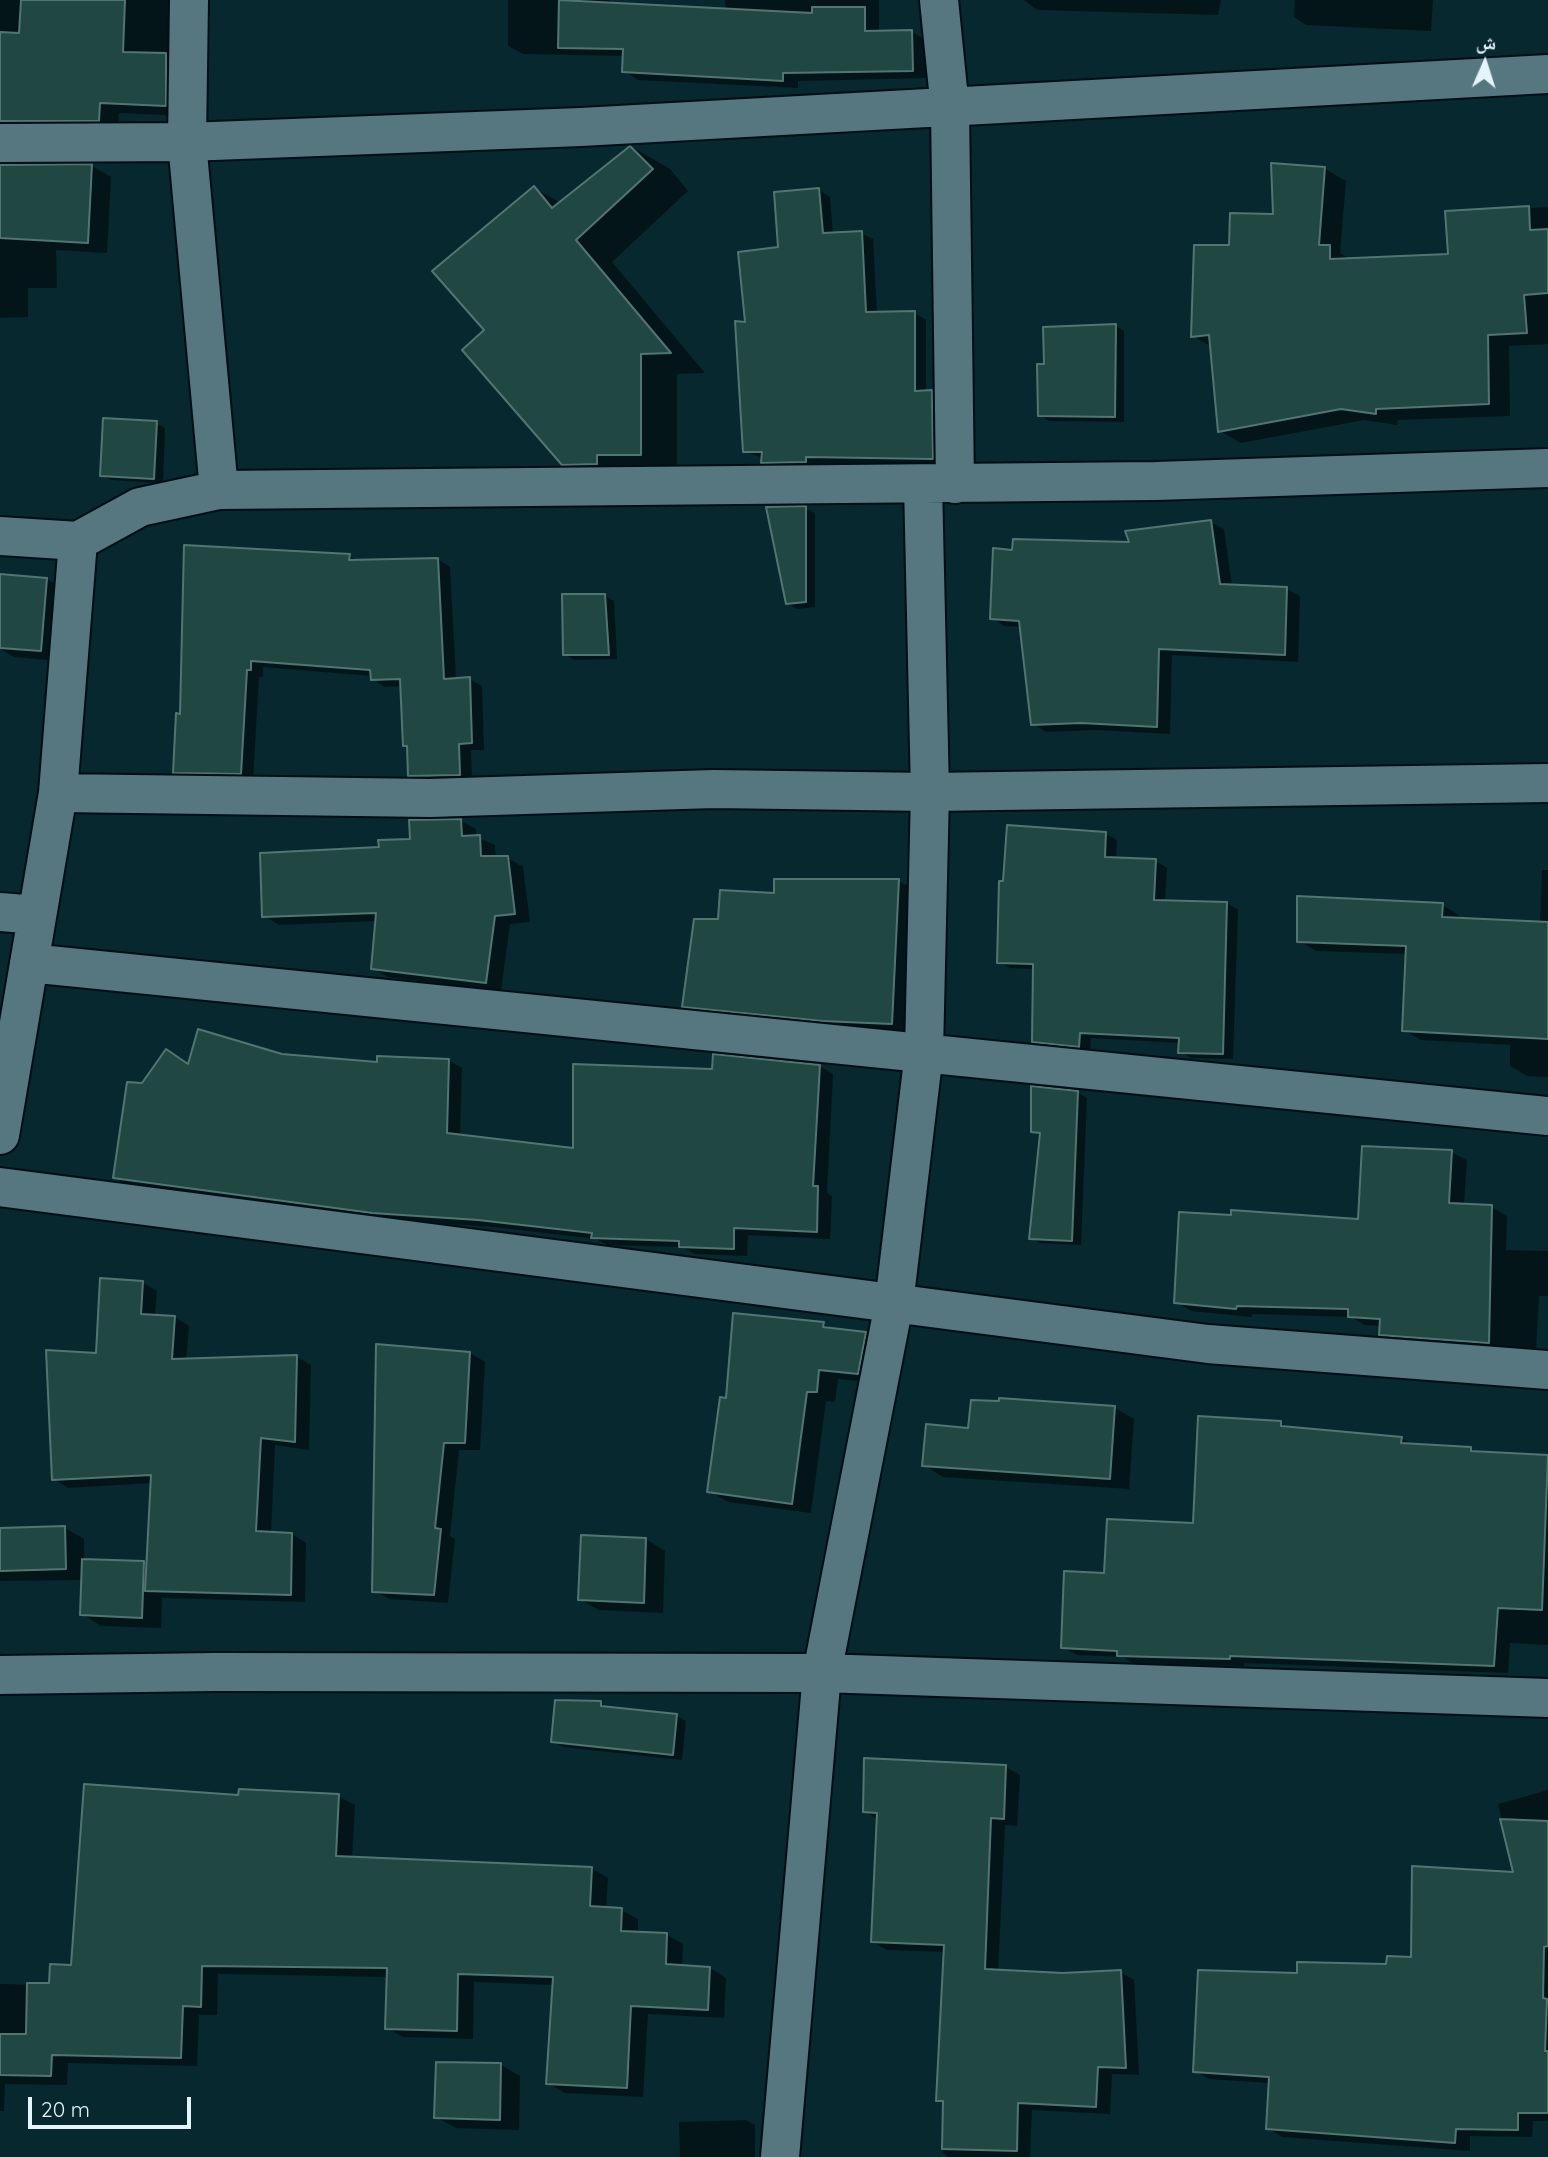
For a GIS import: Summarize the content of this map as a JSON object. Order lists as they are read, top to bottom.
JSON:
{
  "scale_bar": "20 m",
  "north": "top"
}
